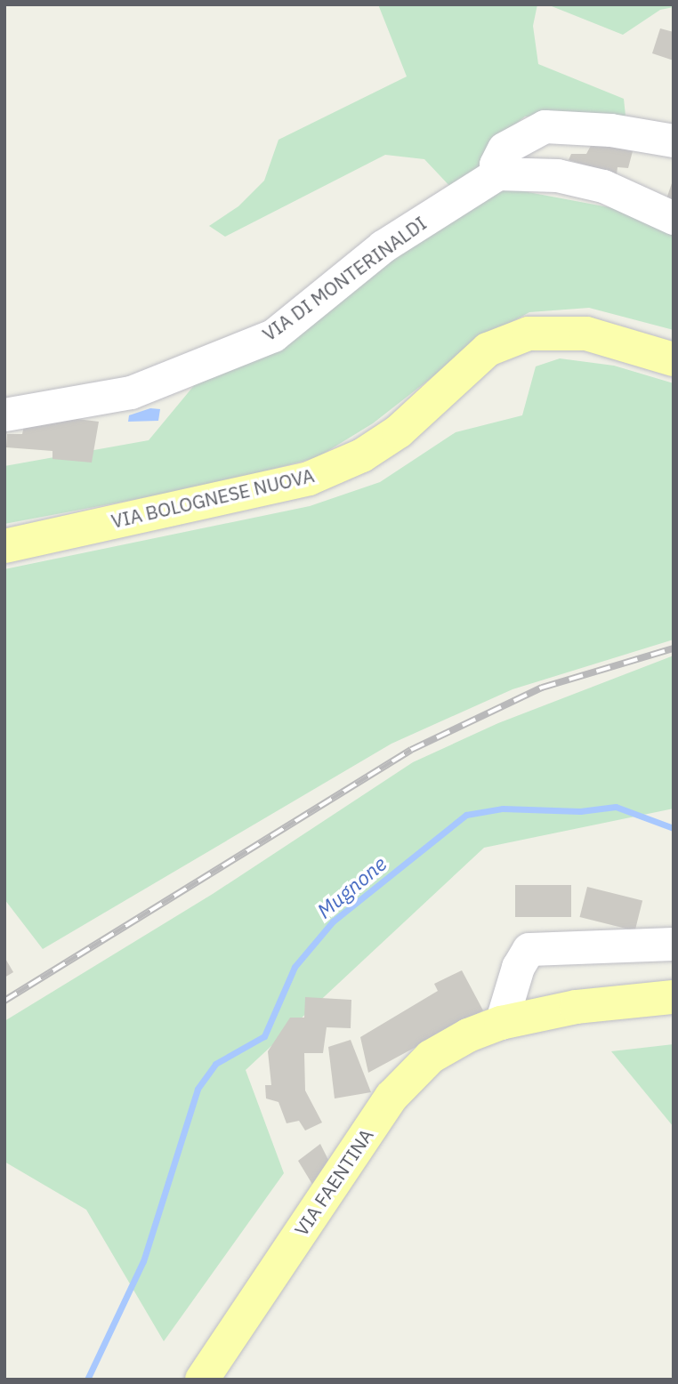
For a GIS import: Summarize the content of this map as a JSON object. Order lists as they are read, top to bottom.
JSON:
{
  "streets": {
    "main road": ["VIA BOLOGNESE NUOVA", "VIA FAENTINA"],
    "street": ["VIA DI MONTERINALDI"]
  },
  "water": ["Mugnone"]
}
